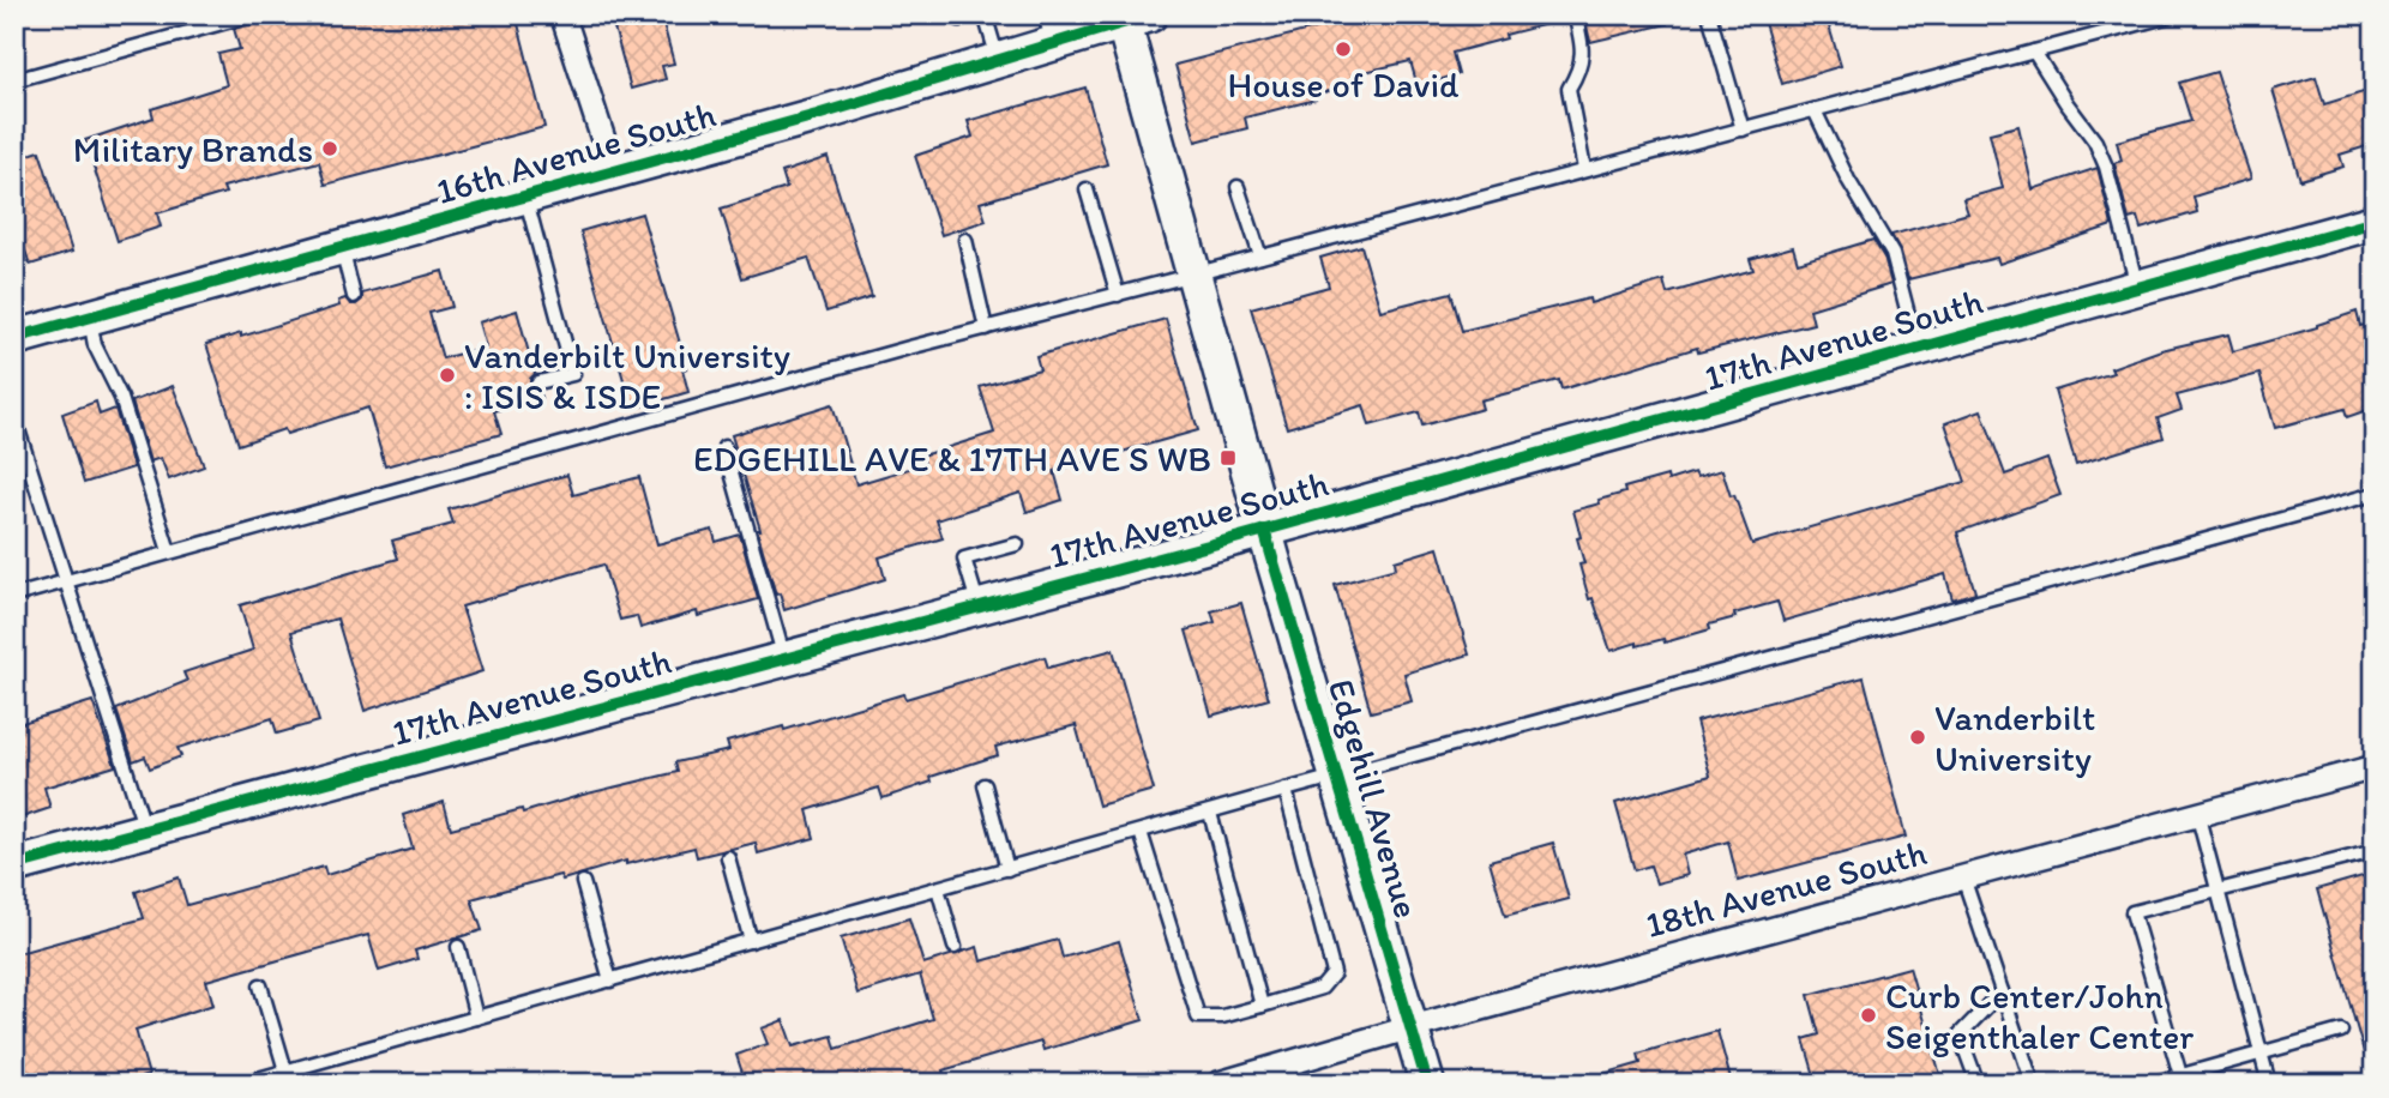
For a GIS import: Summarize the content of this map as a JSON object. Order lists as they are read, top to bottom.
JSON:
{
  "streets": {
    "main road": ["16th Avenue South", "17th Avenue South", "Edgehill Avenue"],
    "street": ["18th Avenue South"]
  },
  "crossings": [
    ["16th Avenue South", "Edgehill Avenue"],
    ["17th Avenue South", "Edgehill Avenue"],
    ["Edgehill Avenue", "18th Avenue South"]
  ],
  "places": {
    "other": [
      "House of David",
      "Military Brands",
      "Vanderbilt University : ISIS & ISDE",
      "Vanderbilt University",
      "Curb Center/John Seigenthaler Center"
    ],
    "transit": ["EDGEHILL AVE & 17TH AVE S WB"]
  }
}
